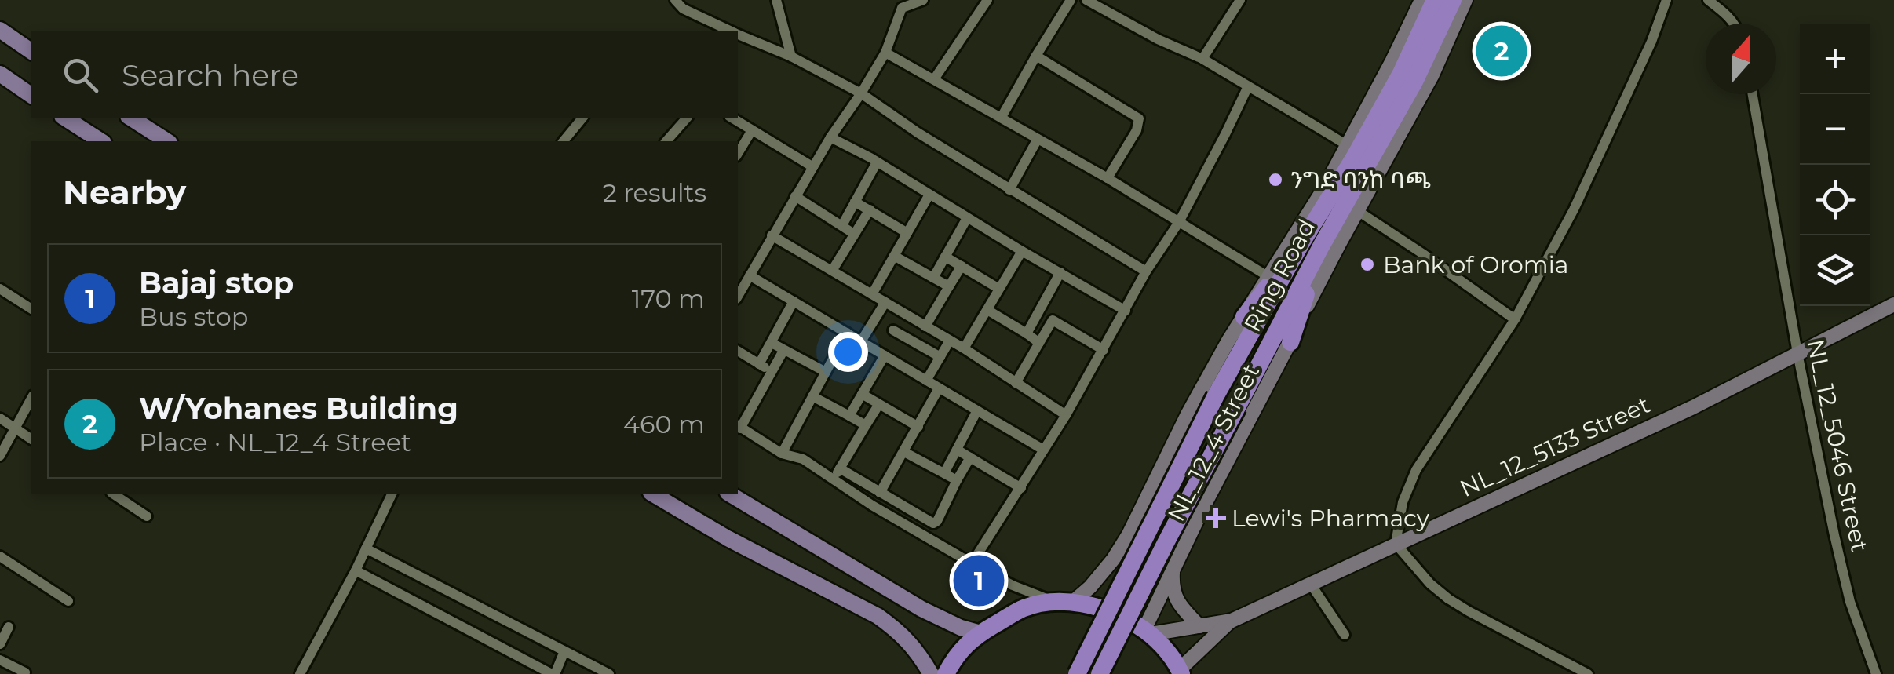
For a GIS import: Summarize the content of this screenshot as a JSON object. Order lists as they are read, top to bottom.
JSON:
{
  "streets": {
    "highway": ["Ring Road"],
    "street": ["NL_12_4 Street", "NL_12_5046 Street", "NL_12_5133 Street"]
  },
  "crossings": [
    ["NL_12_5046 Street", "NL_12_5133 Street"]
  ],
  "places": {
    "other": ["ንግድ ባንከ ባጫ", "Bank of Oromia"],
    "health": ["Lewi's Pharmacy"]
  },
  "north": "top",
  "page": {
    "pins": ["2", "1"],
    "map_buttons": ["+", "−"],
    "search": "Search here",
    "heading": ["Nearby", "2 results"],
    "list": [
      {
        "mark": "1",
        "name": "Bajaj stop",
        "note": "Bus stop",
        "value": "170 m"
      },
      {
        "mark": "2",
        "name": "W/Yohanes Building",
        "note": "Place · NL_12_4 Street",
        "value": "460 m"
      }
    ]
  }
}
